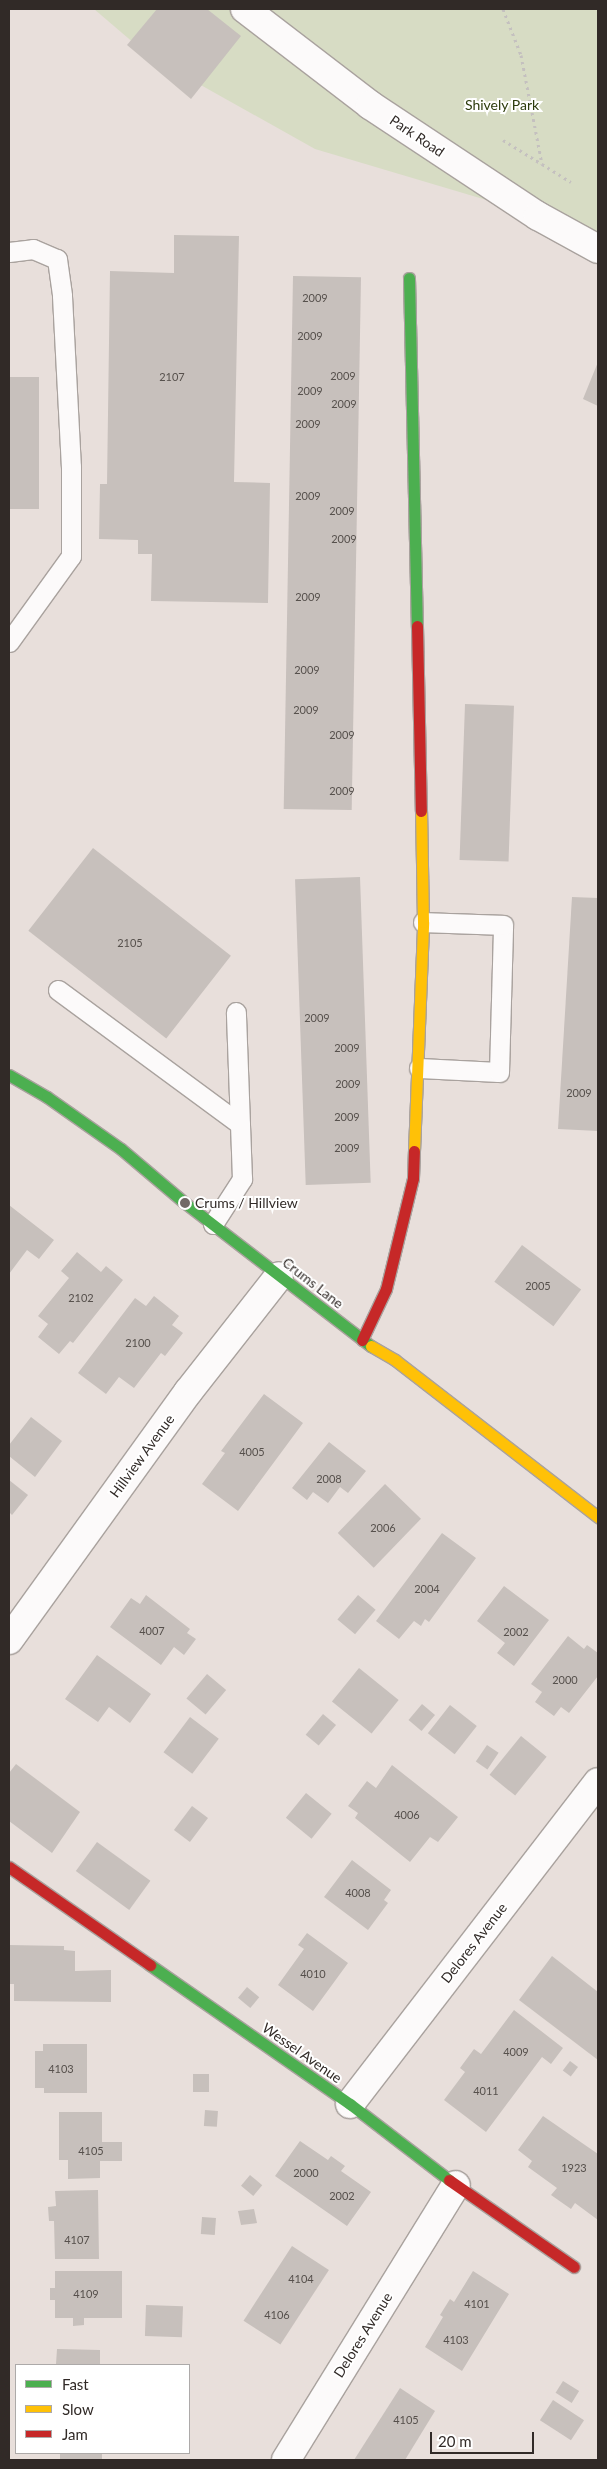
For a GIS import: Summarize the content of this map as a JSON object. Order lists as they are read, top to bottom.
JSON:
{
  "streets": {
    "street": [
      "Park Road",
      "Crums Lane",
      "Hillview Avenue",
      "Delores Avenue",
      "Wessel Avenue"
    ]
  },
  "crossings": [
    ["Crums Lane", "Hillview Avenue"],
    ["Delores Avenue", "Wessel Avenue"]
  ],
  "parks": ["Shively Park"],
  "places": ["Crums / Hillview"],
  "house_numbers": [
    "2009",
    "2009",
    "2009",
    "2107",
    "2009",
    "2009",
    "2009",
    "2009",
    "2009",
    "2009",
    "2009",
    "2009",
    "2009",
    "2009",
    "2009",
    "2105",
    "2009",
    "2009",
    "2009",
    "2009",
    "2009",
    "2009",
    "2005",
    "2102",
    "2100",
    "4005",
    "2008",
    "2006",
    "2004",
    "4007",
    "2002",
    "2000",
    "4006",
    "4008",
    "4010",
    "4009",
    "4103",
    "4011",
    "4105",
    "1923",
    "2000",
    "2002",
    "4107",
    "4104",
    "4109",
    "4101",
    "4106",
    "4103",
    "4105"
  ],
  "legend": ["Fast", "Slow", "Jam"],
  "scale_bar": "20 m"
}
